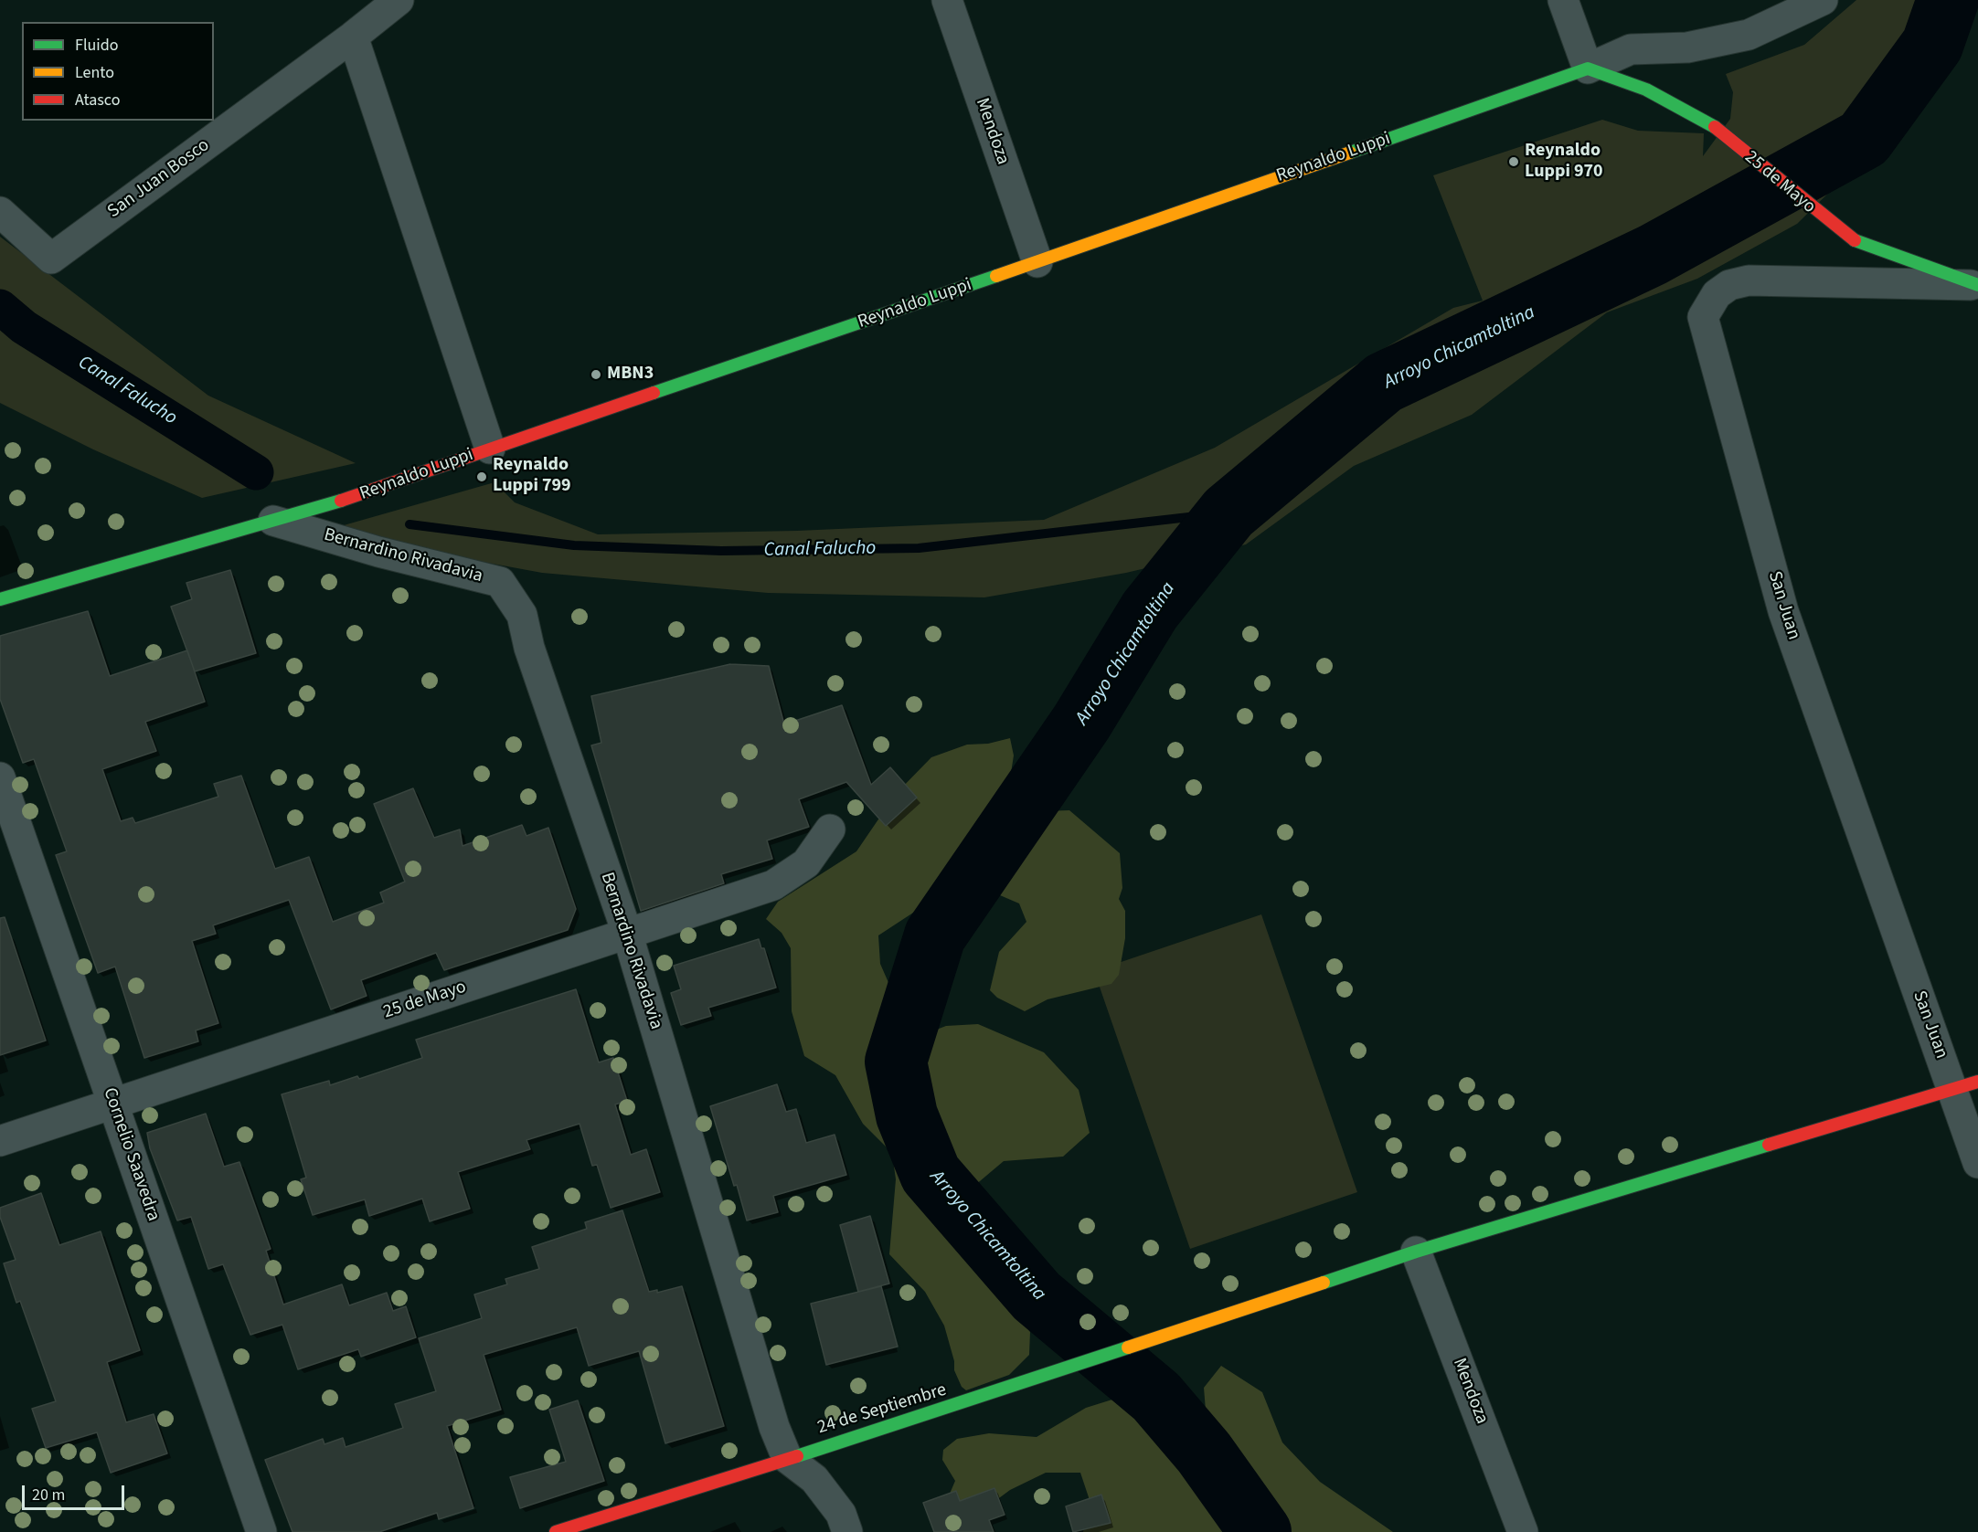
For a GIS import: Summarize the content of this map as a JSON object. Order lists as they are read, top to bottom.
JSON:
{
  "streets": {
    "street": [
      "Mendoza",
      "Reynaldo Luppi",
      "San Juan Bosco",
      "25 de Mayo",
      "Bernardino Rivadavia",
      "San Juan",
      "Cornelio Saavedra",
      "24 de Septiembre"
    ]
  },
  "crossings": [
    ["Mendoza", "Reynaldo Luppi"],
    ["Mendoza", "24 de Septiembre"],
    ["Reynaldo Luppi", "25 de Mayo"],
    ["Reynaldo Luppi", "Bernardino Rivadavia"],
    ["25 de Mayo", "Bernardino Rivadavia"],
    ["25 de Mayo", "San Juan"],
    ["25 de Mayo", "Cornelio Saavedra"],
    ["Bernardino Rivadavia", "24 de Septiembre"],
    ["San Juan", "24 de Septiembre"]
  ],
  "water": ["Arroyo Chicamtoltina", "Canal Falucho"],
  "places": ["Reynaldo Luppi 970", "MBN3", "Reynaldo Luppi 799"],
  "legend": ["Fluido", "Lento", "Atasco"],
  "scale_bar": "20 m"
}
